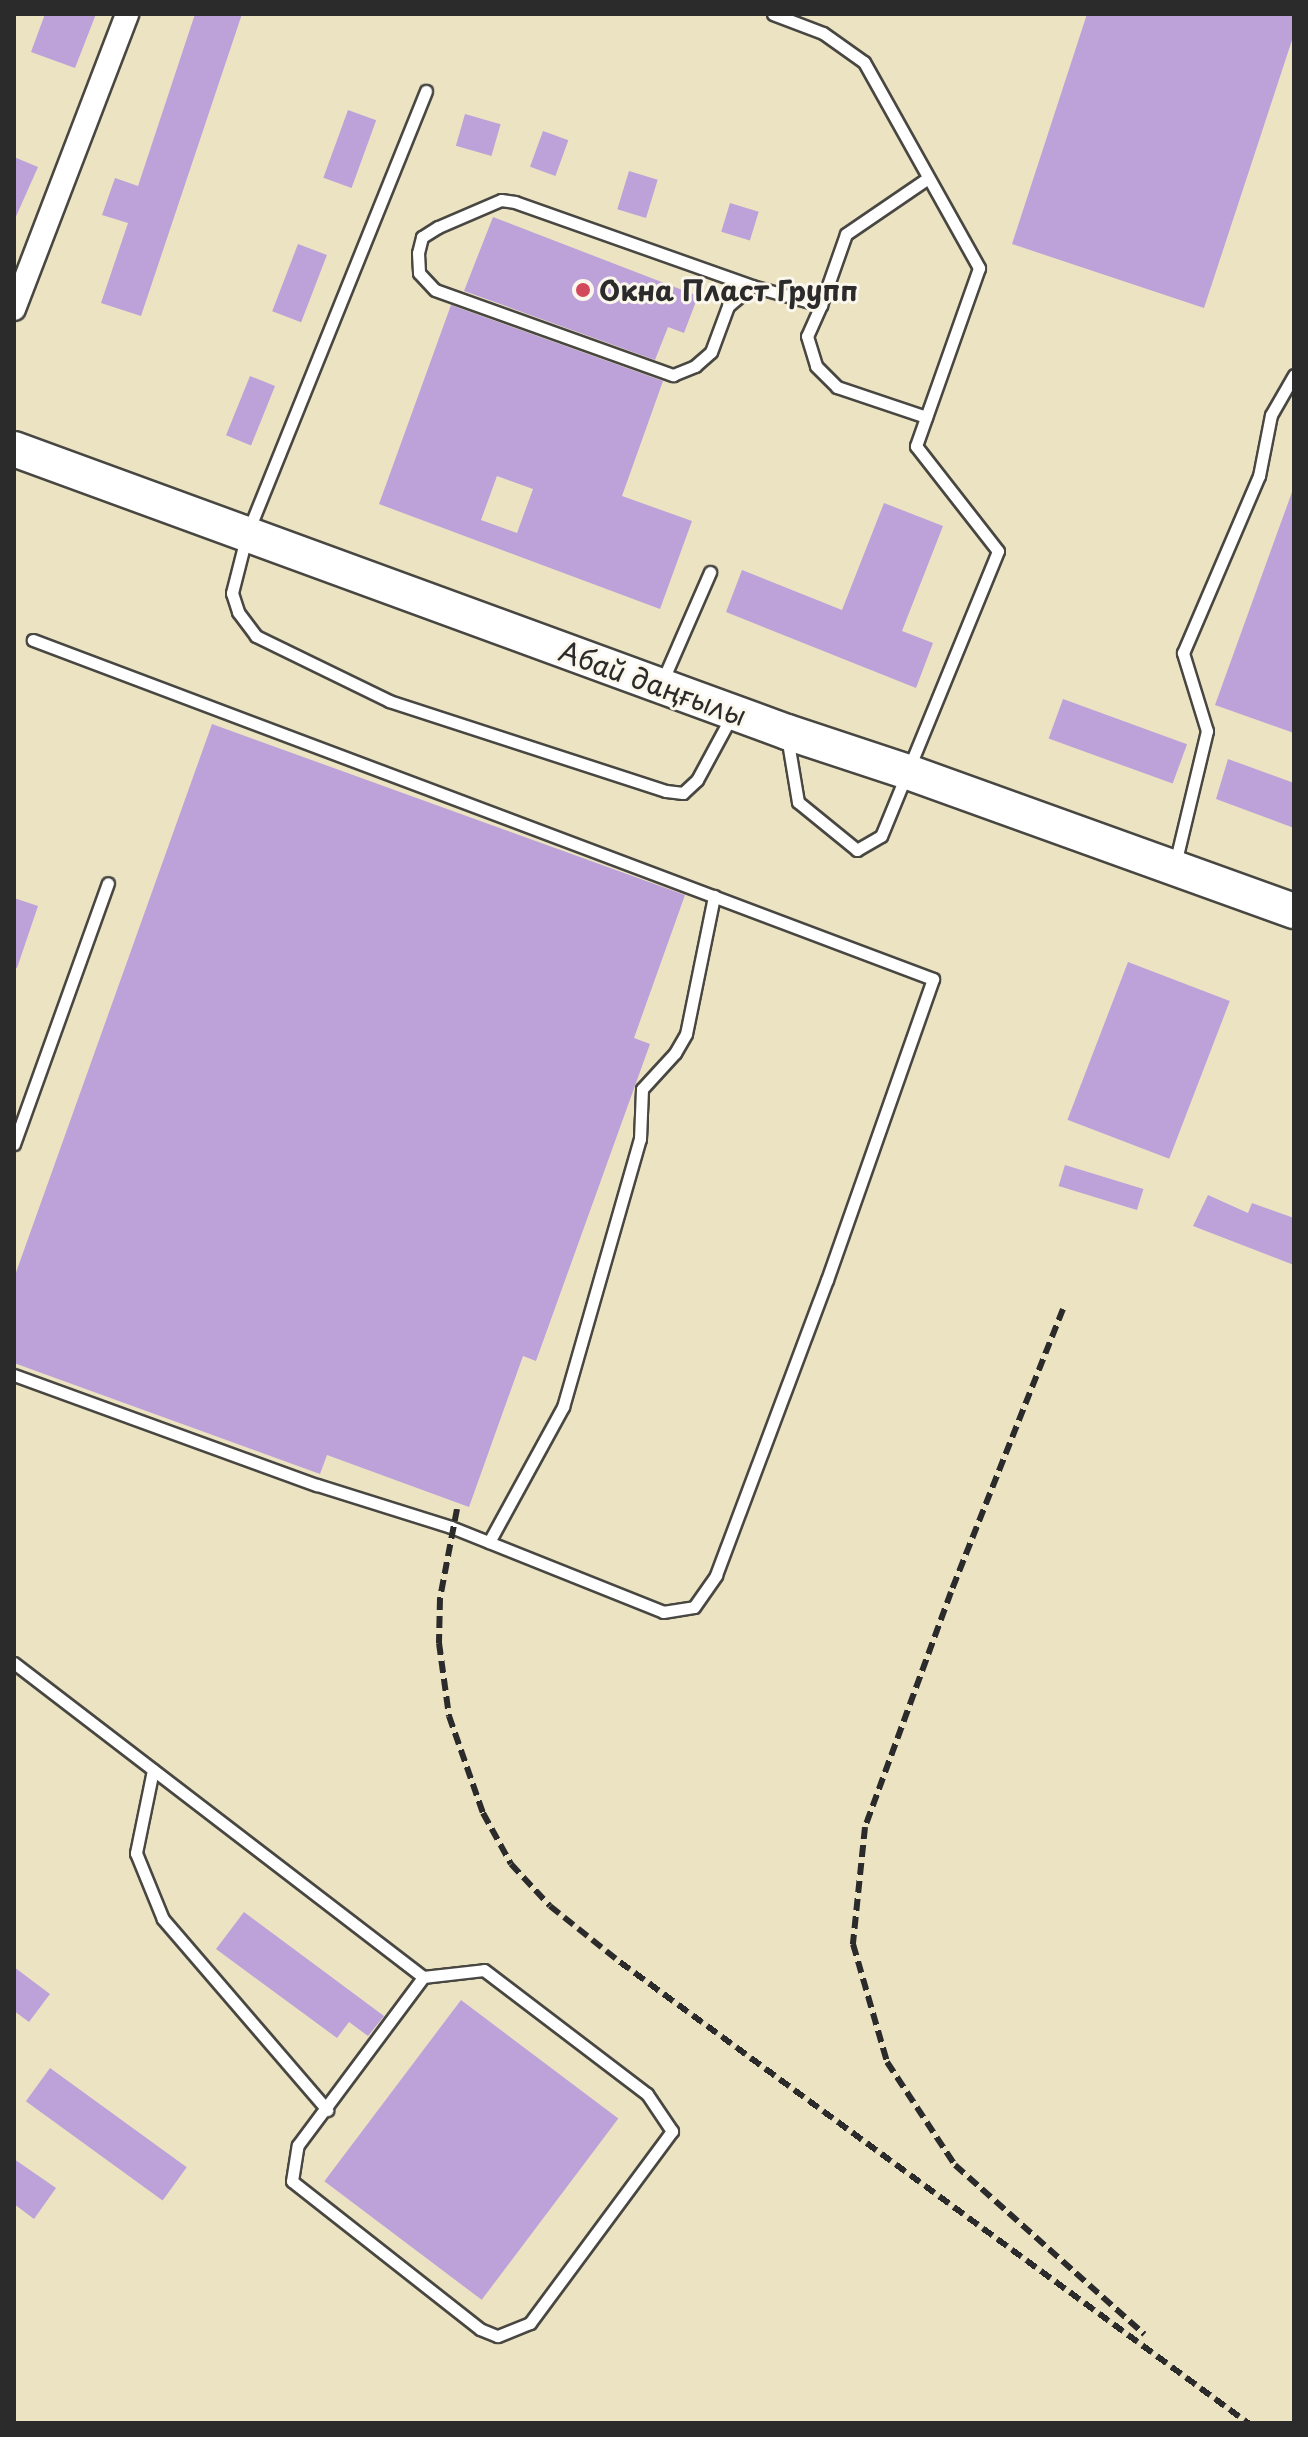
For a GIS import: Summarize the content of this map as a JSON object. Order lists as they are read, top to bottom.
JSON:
{
  "streets": {
    "main road": ["Абай даңғылы"]
  },
  "places": ["Окна Пласт Групп"]
}
